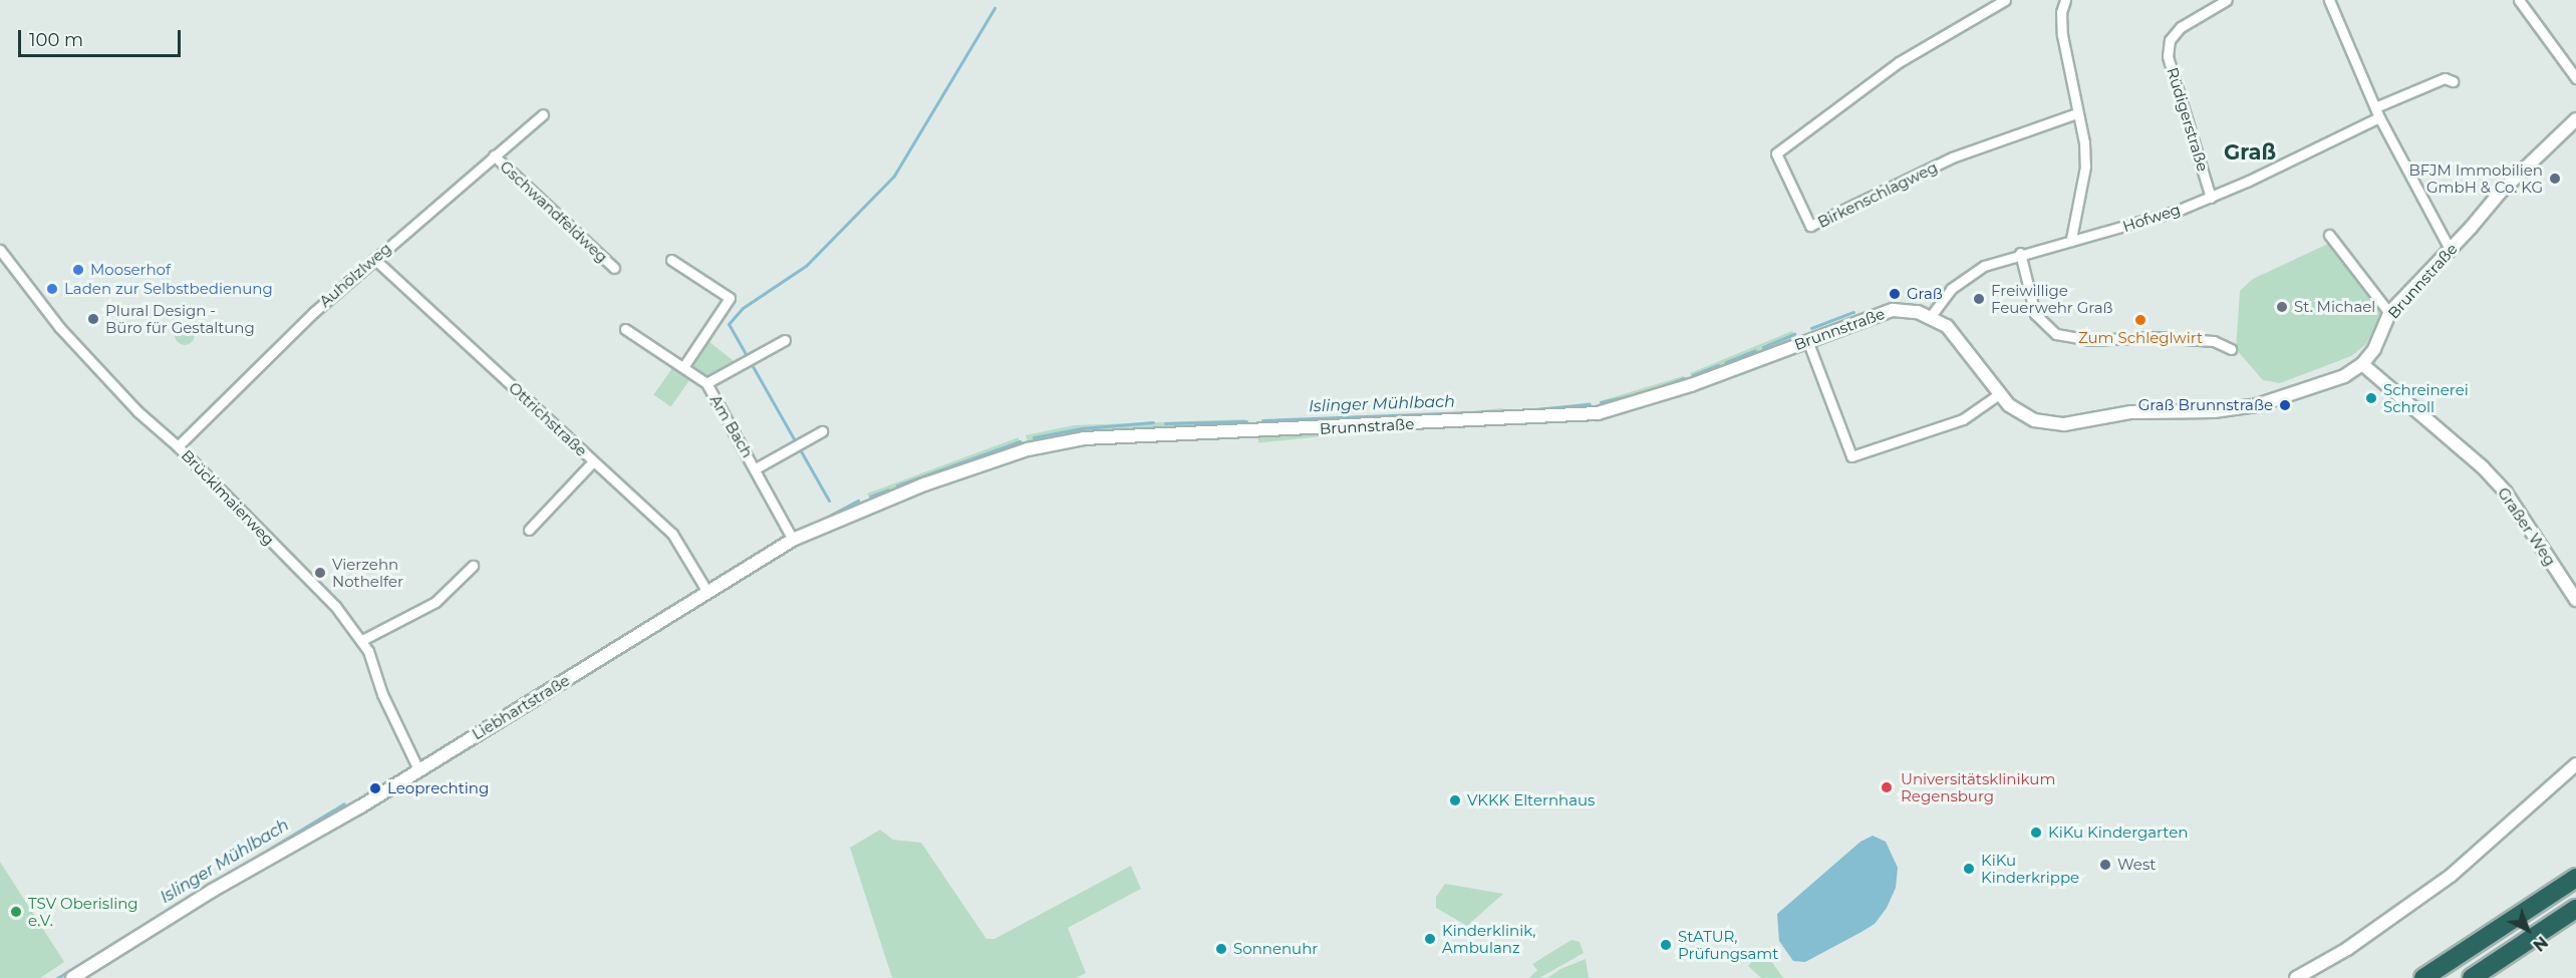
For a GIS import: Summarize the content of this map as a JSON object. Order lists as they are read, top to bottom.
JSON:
{
  "streets": {
    "street": [
      "Rüdigerstraße",
      "Birkenschlagweg",
      "Gschwandfeldweg",
      "Hofweg",
      "Auhölzlweg",
      "Brunnstraße",
      "Ottrichstraße",
      "Am Bach",
      "Brücklmaierweg",
      "Graßer Weg",
      "Liebhartstraße"
    ]
  },
  "crossings": [
    ["Rüdigerstraße", "Hofweg"],
    ["Gschwandfeldweg", "Auhölzlweg"],
    ["Hofweg", "Brunnstraße"],
    ["Auhölzlweg", "Ottrichstraße"],
    ["Auhölzlweg", "Brücklmaierweg"],
    ["Brunnstraße", "Graßer Weg"],
    ["Brunnstraße", "Liebhartstraße"],
    ["Ottrichstraße", "Liebhartstraße"],
    ["Am Bach", "Liebhartstraße"],
    ["Brücklmaierweg", "Liebhartstraße"]
  ],
  "districts": ["Graß"],
  "water": ["Islinger Mühlbach"],
  "places": [
    "BFJM Immobilien GmbH & Co. KG",
    "Mooserhof",
    "Laden zur Selbstbedienung",
    "Graß",
    "Freiwillige Feuerwehr Graß",
    "St. Michael",
    "Plural Design - Büro für Gestaltung",
    "Zum Schleglwirt",
    "Schreinerei Schroll",
    "Graß Brunnstraße",
    "Vierzehn Nothelfer",
    "Universitätsklinikum Regensburg",
    "Leoprechting",
    "VKKK Elternhaus",
    "KiKu Kindergarten",
    "West",
    "KiKu Kinderkrippe",
    "TSV Oberisling e.V.",
    "Kinderklinik, Ambulanz",
    "StATUR, Prüfungsamt",
    "Sonnenuhr"
  ],
  "scale_bar": "100 m",
  "north": "bottom right"
}
